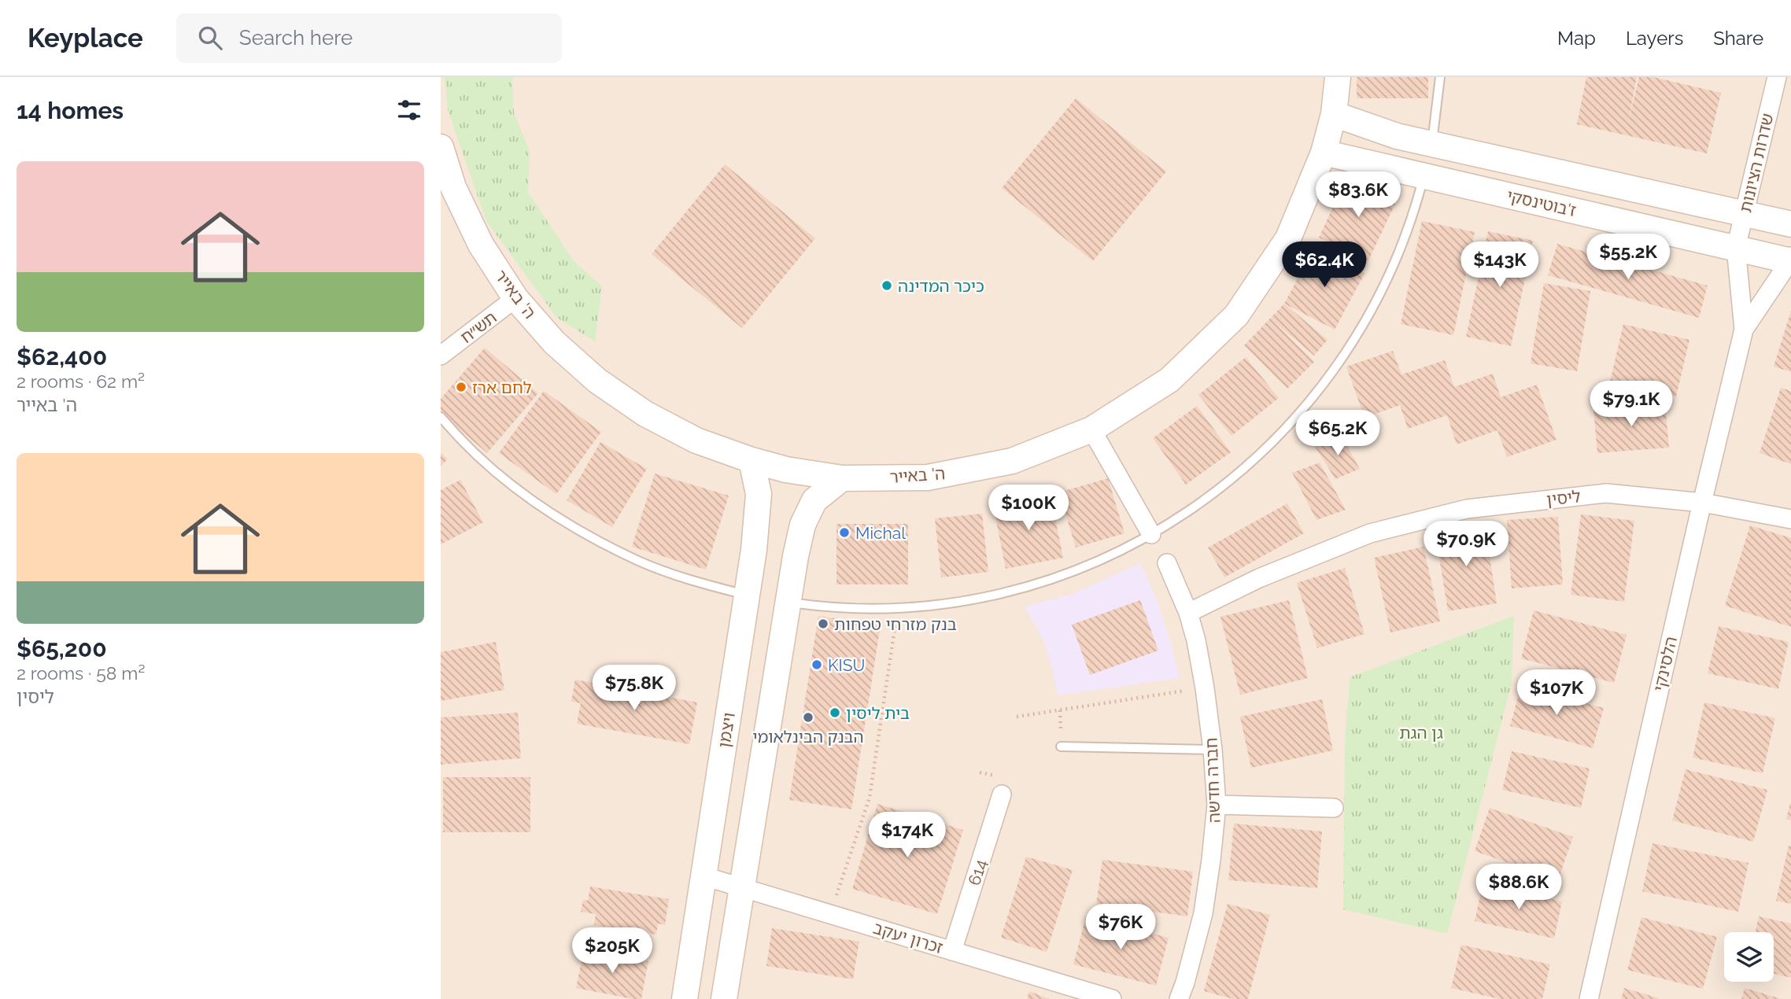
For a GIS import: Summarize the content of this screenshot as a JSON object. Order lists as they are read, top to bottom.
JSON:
{
  "streets": {
    "street": [
      "שדרות הציונות",
      "ז'בוטינסקי",
      "ה' באייר",
      "תש״ח",
      "ליסין",
      "הלסינקי",
      "ויצמן",
      "חברה חדשה",
      "614",
      "זכרון יעקב"
    ]
  },
  "crossings": [
    ["שדרות הציונות", "ז'בוטינסקי"],
    ["שדרות הציונות", "הלסינקי"],
    ["ז'בוטינסקי", "ה' באייר"],
    ["ז'בוטינסקי", "הלסינקי"],
    ["ה' באייר", "תש״ח"],
    ["ה' באייר", "ויצמן"],
    ["ליסין", "הלסינקי"],
    ["ליסין", "חברה חדשה"],
    ["ויצמן", "זכרון יעקב"],
    ["614", "זכרון יעקב"]
  ],
  "parks": ["גן הגת"],
  "places": [
    "כיכר המדינה",
    "לחם ארז",
    "Michal",
    "בנק מזרחי טפחות",
    "KISU",
    "בית ליסין",
    "הבנק הבינלאומי"
  ],
  "page": {
    "header": "Keyplace",
    "search": "Search here",
    "nav": ["Map", "Layers", "Share"],
    "heading": "14 homes",
    "list": [
      {
        "name": "$62,400",
        "note": "2 rooms · 62 m² · ה' באייר"
      },
      {
        "name": "$65,200",
        "note": "2 rooms · 58 m² · ליסין"
      }
    ],
    "price": [
      "$83.6K",
      "$55.2K",
      "$62.4K",
      "$143K",
      "$79.1K",
      "$65.2K",
      "$100K",
      "$70.9K",
      "$75.8K",
      "$107K",
      "$174K",
      "$88.6K",
      "$76K",
      "$205K"
    ]
  }
}
